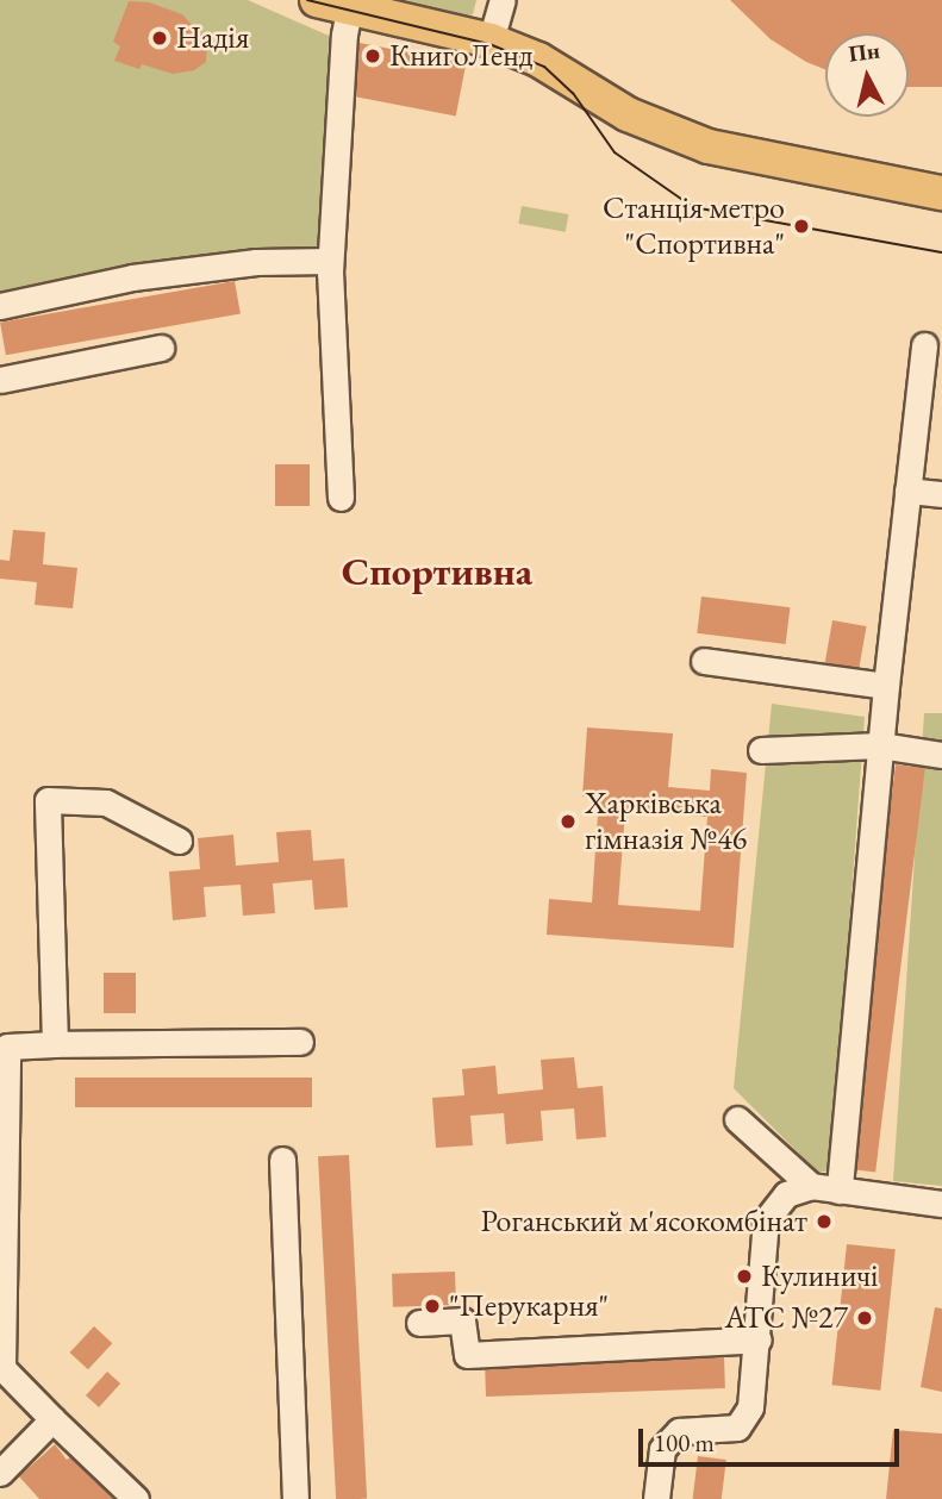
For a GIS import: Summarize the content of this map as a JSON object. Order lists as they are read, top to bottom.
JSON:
{
  "districts": ["Спортивна"],
  "places": [
    "Надія",
    "КнигоЛенд",
    "Станція метро \"Спортивна\"",
    "Харківська гімназія №46",
    "Роганський м'ясокомбінат",
    "Кулиничі",
    "\"Перукарня\"",
    "АТС №27"
  ],
  "scale_bar": "100 m",
  "north": "top"
}
